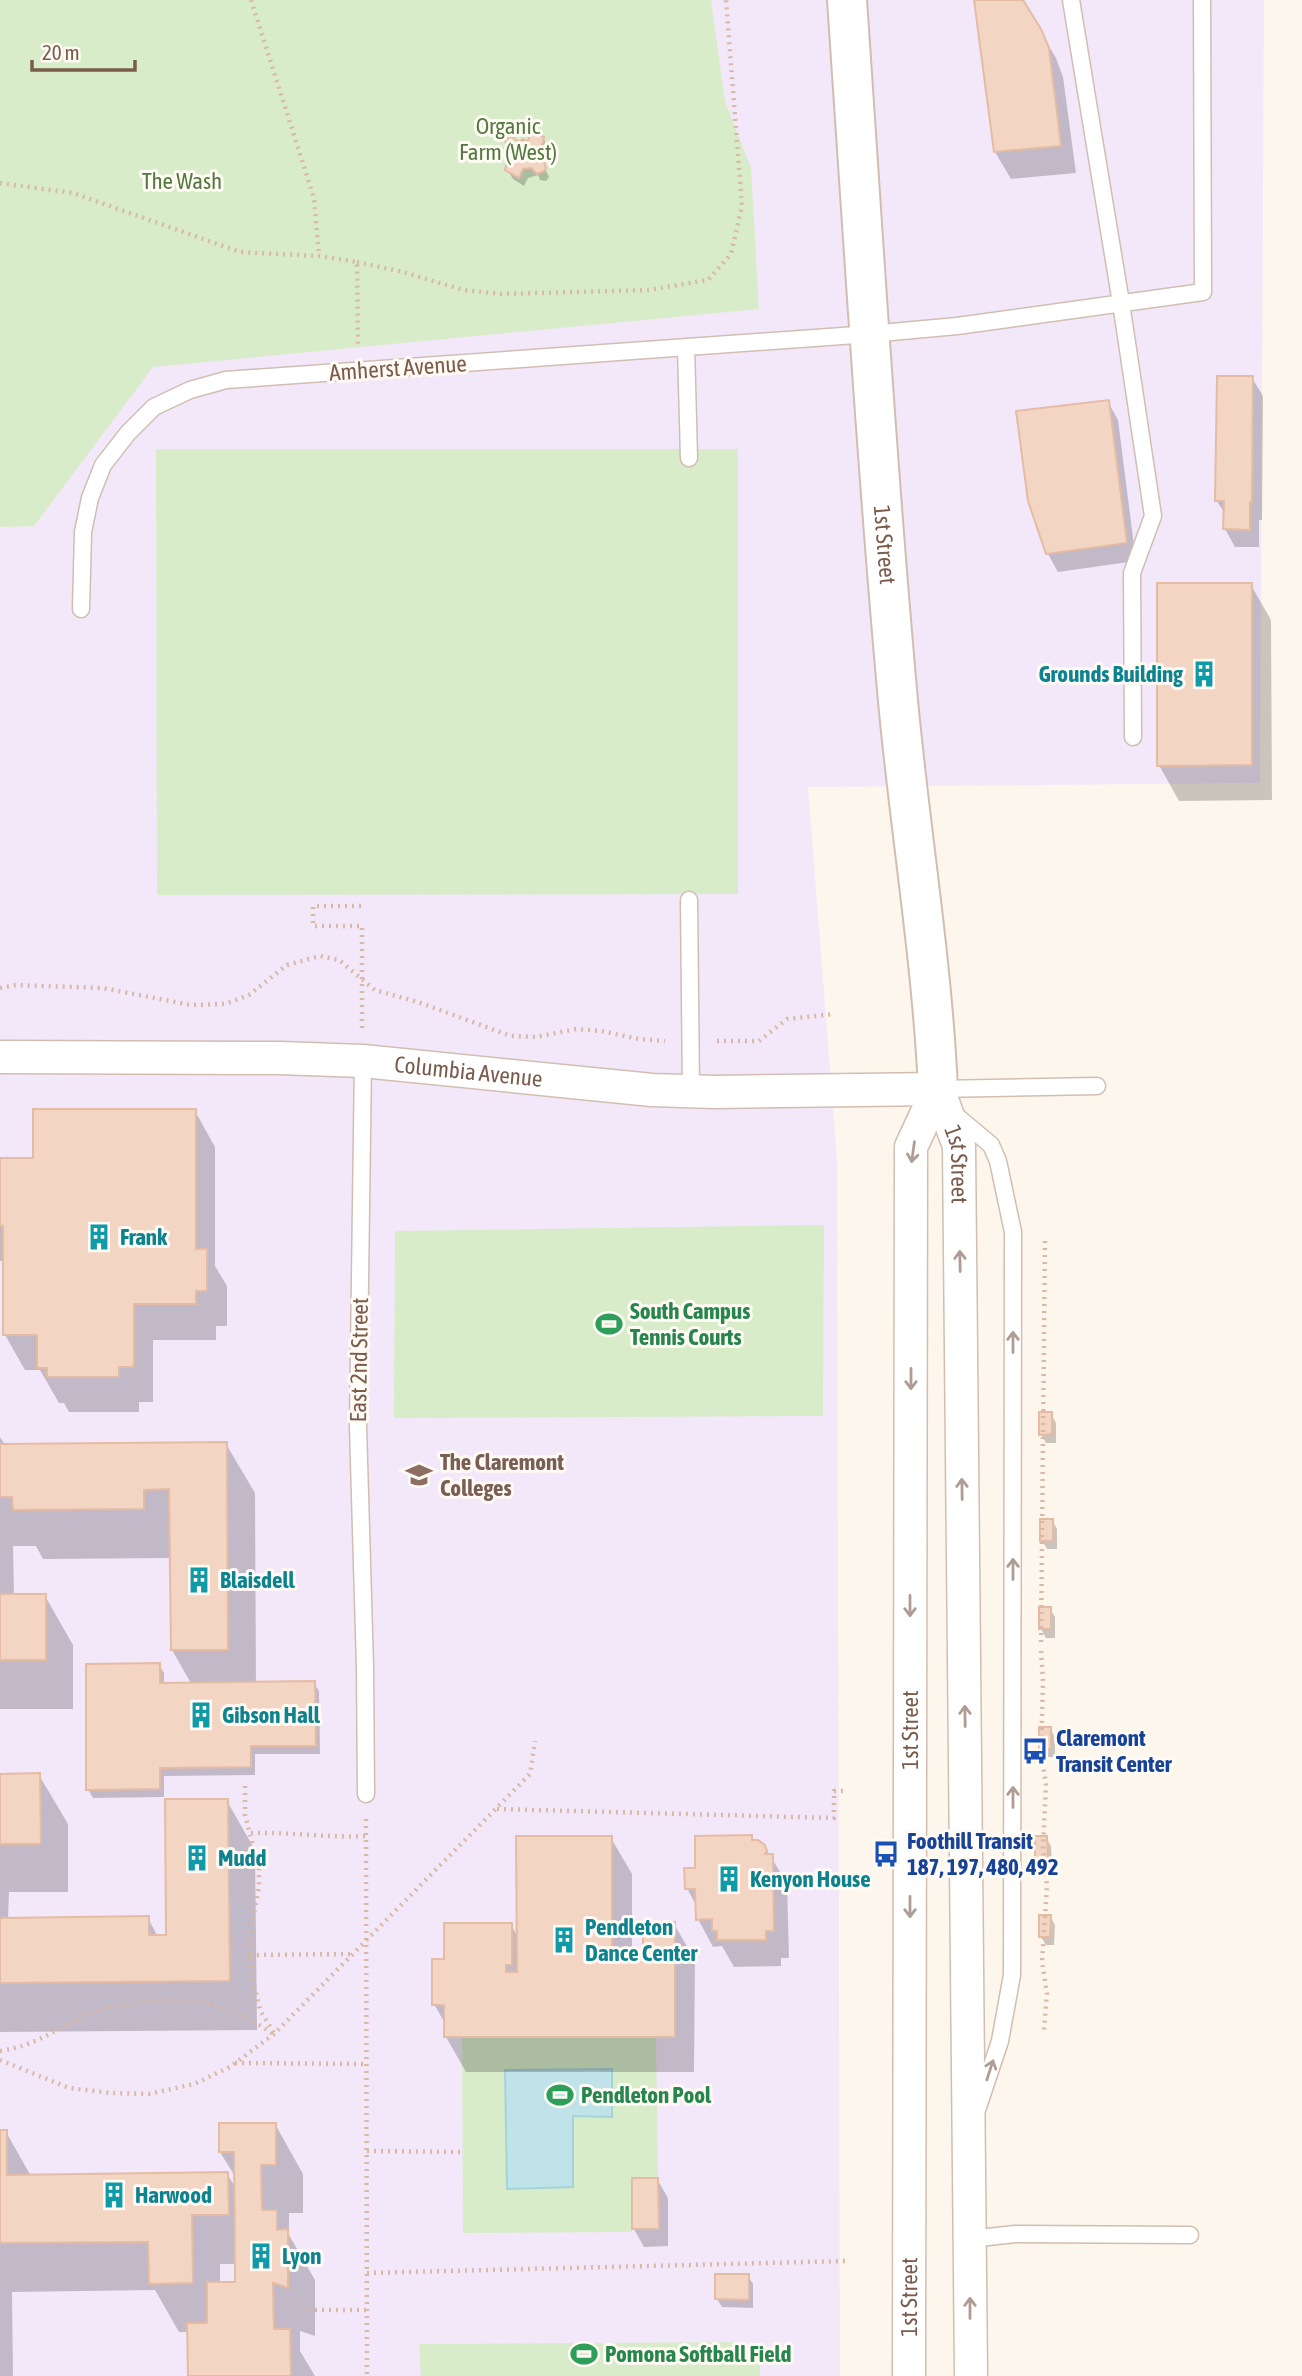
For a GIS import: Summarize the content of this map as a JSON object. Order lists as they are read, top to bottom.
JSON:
{
  "streets": {
    "street": ["1st Street", "Columbia Avenue"],
    "lane": ["Amherst Avenue", "East 2nd Street"]
  },
  "crossings": [
    ["Amherst Avenue", "1st Street"],
    ["1st Street", "Columbia Avenue"],
    ["Columbia Avenue", "East 2nd Street"]
  ],
  "parks": ["Organic Farm (West)", "The Wash"],
  "places": {
    "building": [
      "Grounds Building",
      "Frank",
      "Blaisdell",
      "Gibson Hall",
      "Mudd",
      "Kenyon House",
      "Pendleton Dance Center",
      "Harwood",
      "Lyon"
    ],
    "sports": ["South Campus Tennis Courts", "Pendleton Pool", "Pomona Softball Field"],
    "school or university": ["The Claremont Colleges"],
    "bus stop": ["Claremont Transit Center", "Foothill Transit 187, 197, 480, 492"]
  },
  "scale_bar": "20 m"
}
